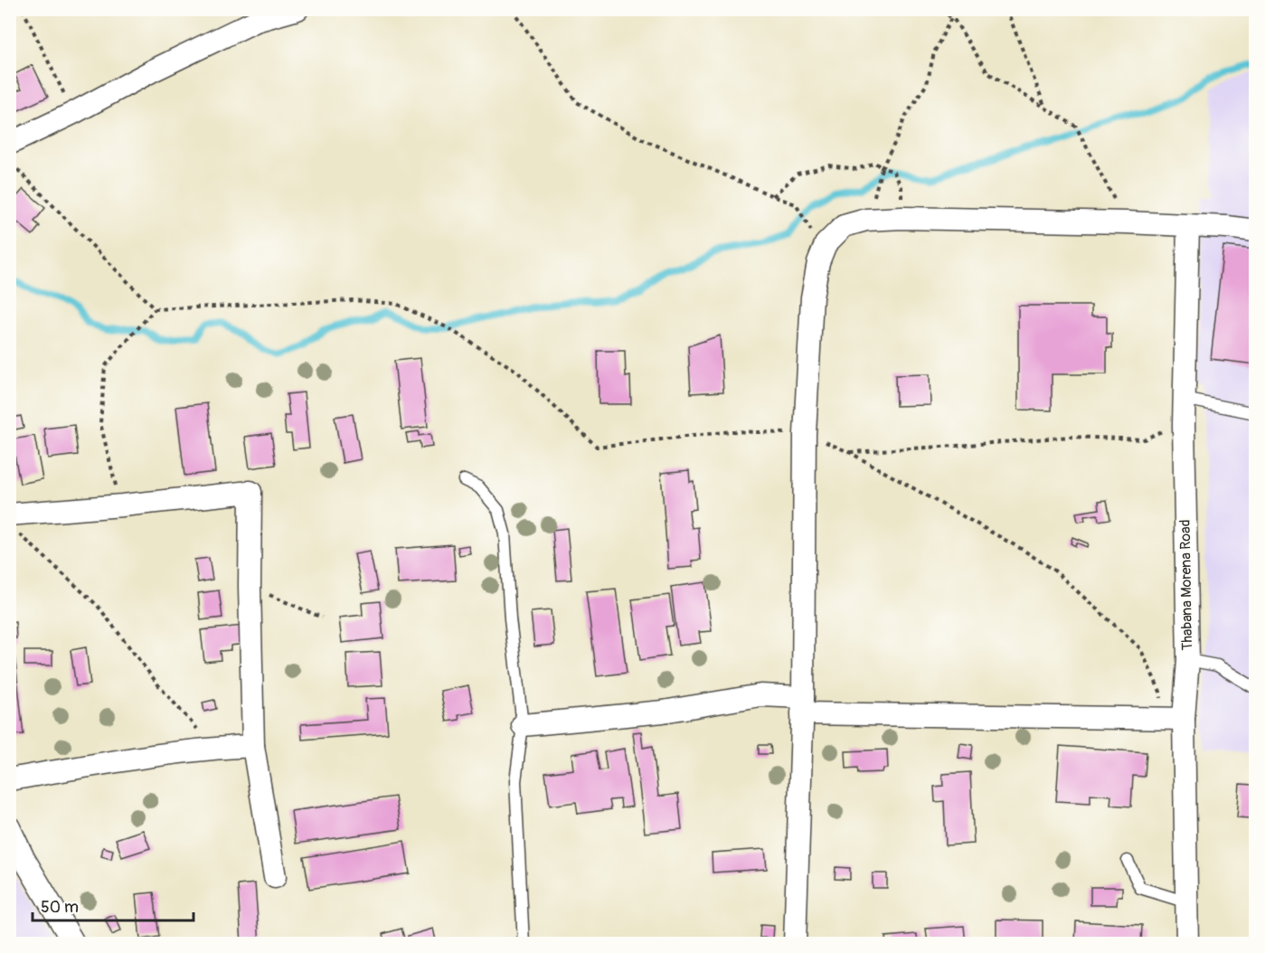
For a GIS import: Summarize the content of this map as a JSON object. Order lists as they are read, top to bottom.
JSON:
{
  "streets": {
    "street": ["Thabana Morena Road"]
  },
  "scale_bar": "50 m"
}
